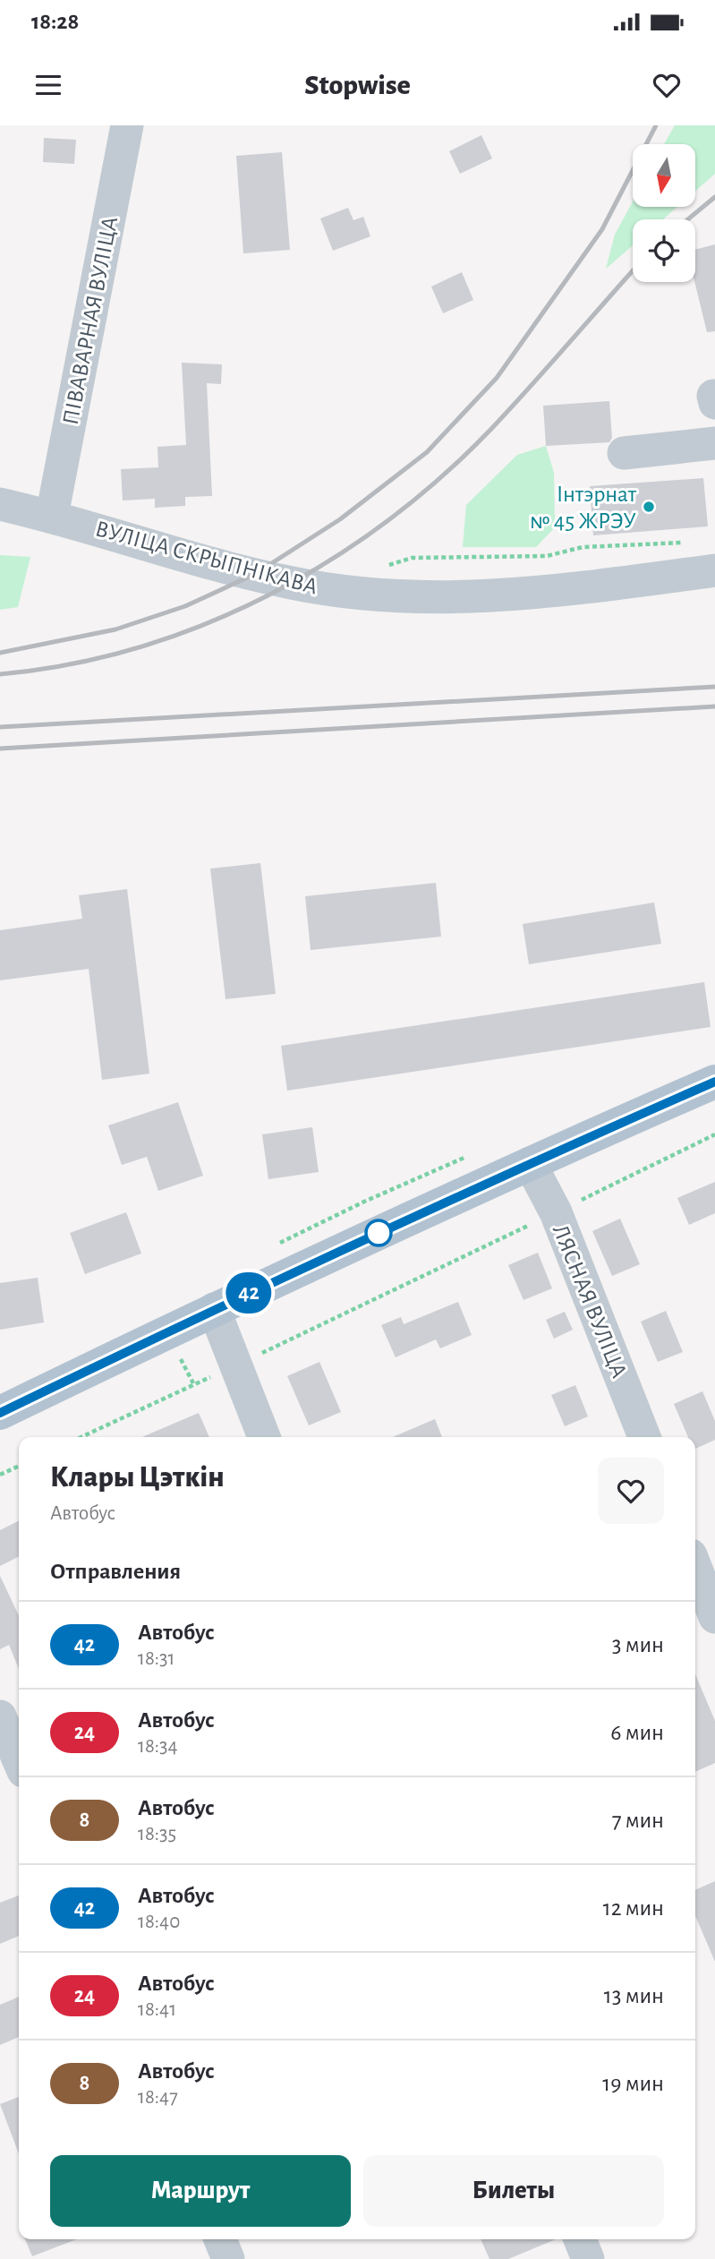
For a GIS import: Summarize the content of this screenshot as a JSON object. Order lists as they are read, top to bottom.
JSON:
{
  "streets": {
    "street": ["ПІВАВАРНАЯ ВУЛІЦА", "ВУЛІЦА СКРЫПНІКАВА", "ЛЯСНАЯ ВУЛІЦА"]
  },
  "crossings": [
    ["ПІВАВАРНАЯ ВУЛІЦА", "ВУЛІЦА СКРЫПНІКАВА"]
  ],
  "places": ["Інтэрнат № 45 ЖРЭУ"],
  "lines": ["bus line 42"],
  "north": "bottom",
  "page": {
    "status": "18:28",
    "header": "Stopwise",
    "on_map": "42",
    "heading": [
      ["Клары Цэткін", "Автобус"],
      "Отправления"
    ],
    "list": [
      {
        "mark": "42",
        "name": "Автобус",
        "note": "18:31",
        "value": "3 мин"
      },
      {
        "mark": "24",
        "name": "Автобус",
        "note": "18:34",
        "value": "6 мин"
      },
      {
        "mark": "8",
        "name": "Автобус",
        "note": "18:35",
        "value": "7 мин"
      },
      {
        "mark": "42",
        "name": "Автобус",
        "note": "18:40",
        "value": "12 мин"
      },
      {
        "mark": "24",
        "name": "Автобус",
        "note": "18:41",
        "value": "13 мин"
      },
      {
        "mark": "8",
        "name": "Автобус",
        "note": "18:47",
        "value": "19 мин"
      }
    ],
    "buttons": ["Маршрут", "Билеты"]
  }
}
